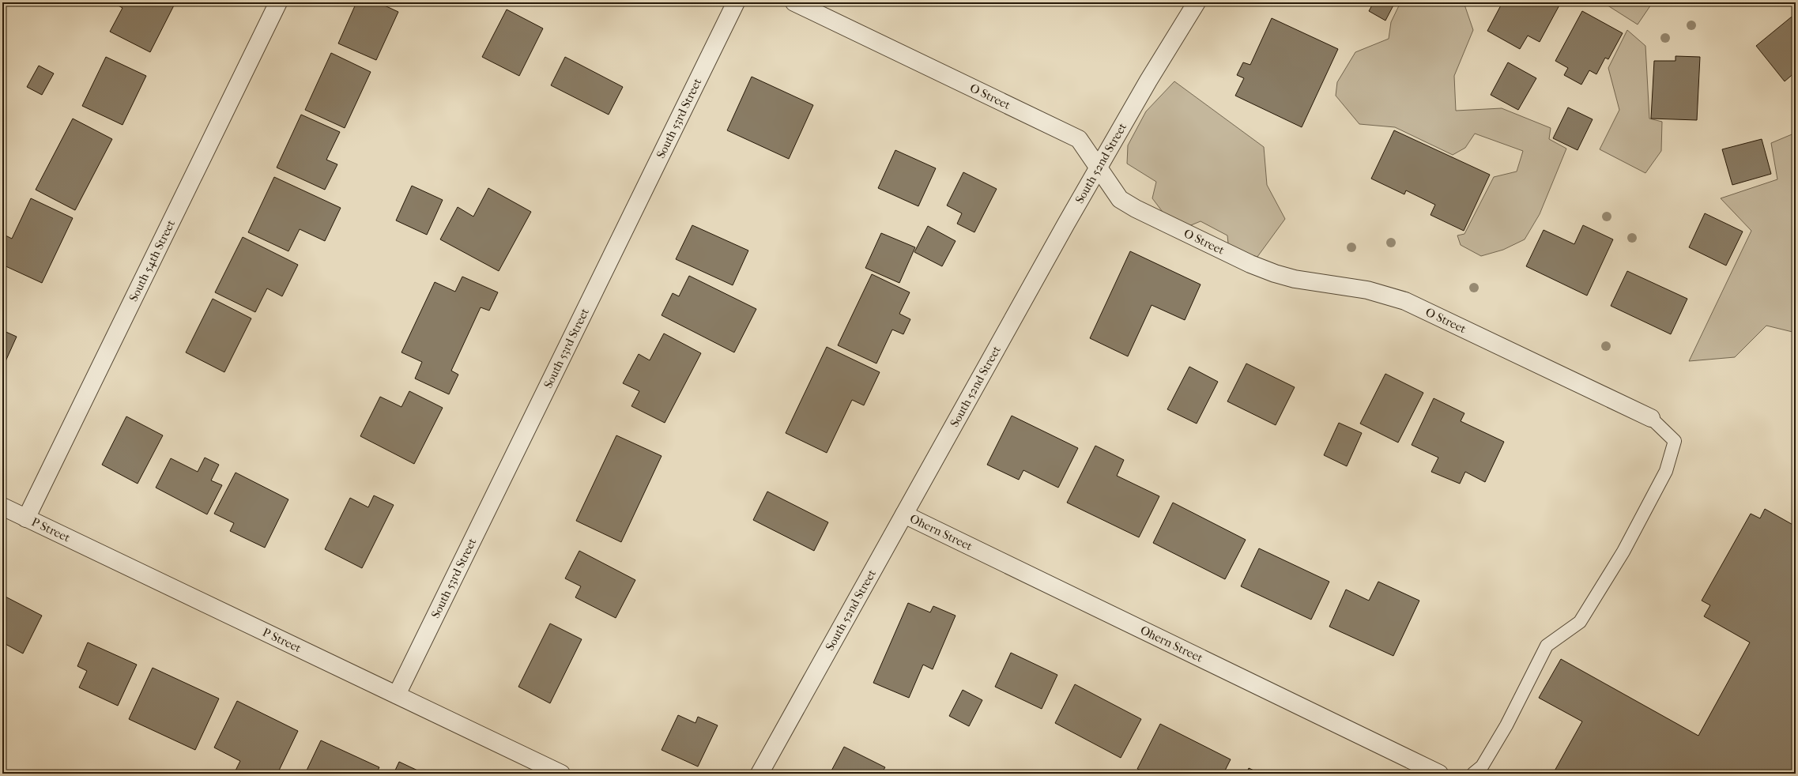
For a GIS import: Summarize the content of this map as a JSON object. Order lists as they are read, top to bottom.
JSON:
{
  "streets": {
    "street": [
      "O Street",
      "South 53rd Street",
      "South 52nd Street",
      "South 54th Street",
      "P Street",
      "Ohern Street"
    ]
  },
  "crossings": [
    ["O Street", "South 52nd Street"],
    ["South 53rd Street", "P Street"],
    ["South 52nd Street", "Ohern Street"],
    ["South 54th Street", "P Street"]
  ]
}
